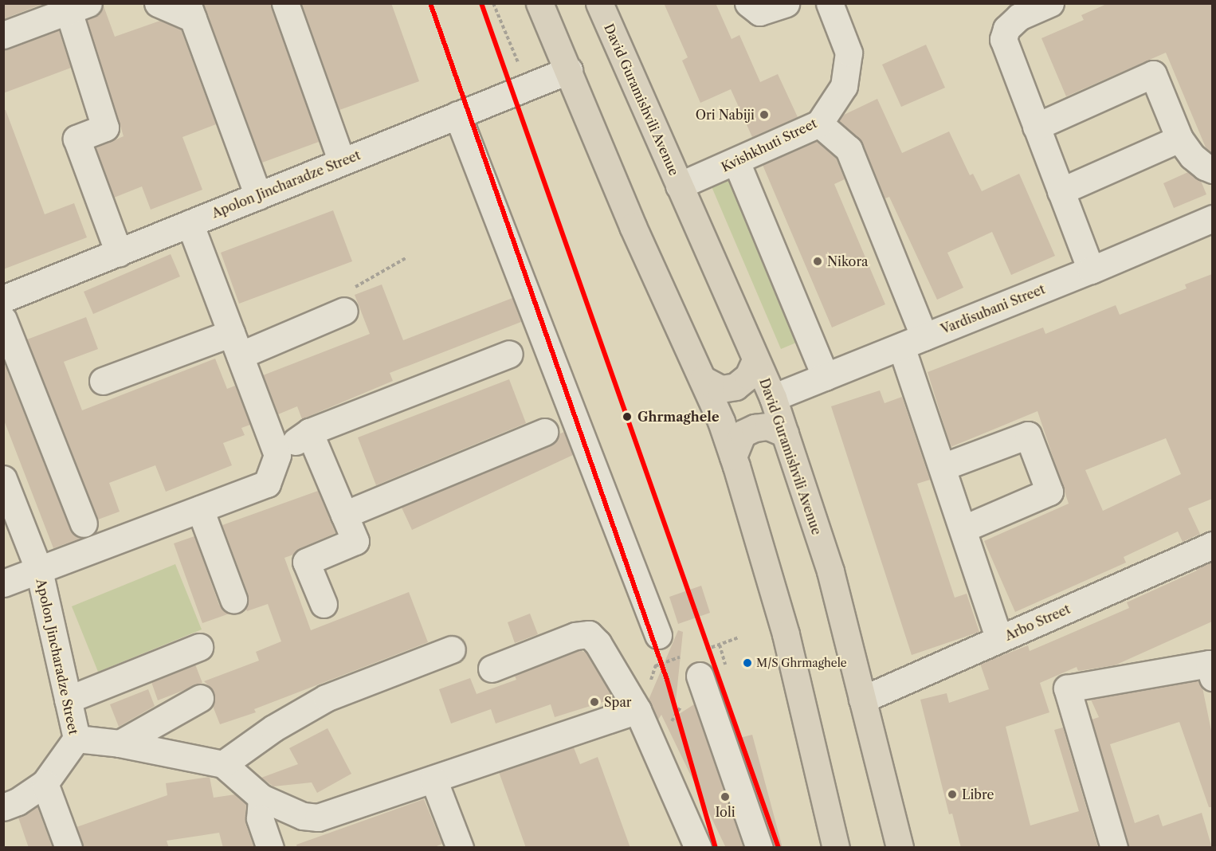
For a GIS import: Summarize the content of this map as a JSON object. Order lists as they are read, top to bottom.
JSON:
{
  "streets": {
    "main road": ["David Guramishvili Avenue"],
    "street": [
      "Kvishkhuti Street",
      "Apolon Jincharadze Street",
      "Vardisubani Street",
      "Arbo Street"
    ]
  },
  "crossings": [
    ["David Guramishvili Avenue", "Kvishkhuti Street"],
    ["David Guramishvili Avenue", "Vardisubani Street"],
    ["David Guramishvili Avenue", "Arbo Street"]
  ],
  "places": [
    "Ori Nabiji",
    "Nikora",
    "Ghrmaghele",
    "M/S Ghrmaghele",
    "Spar",
    "Libre",
    "Ioli"
  ]
}
